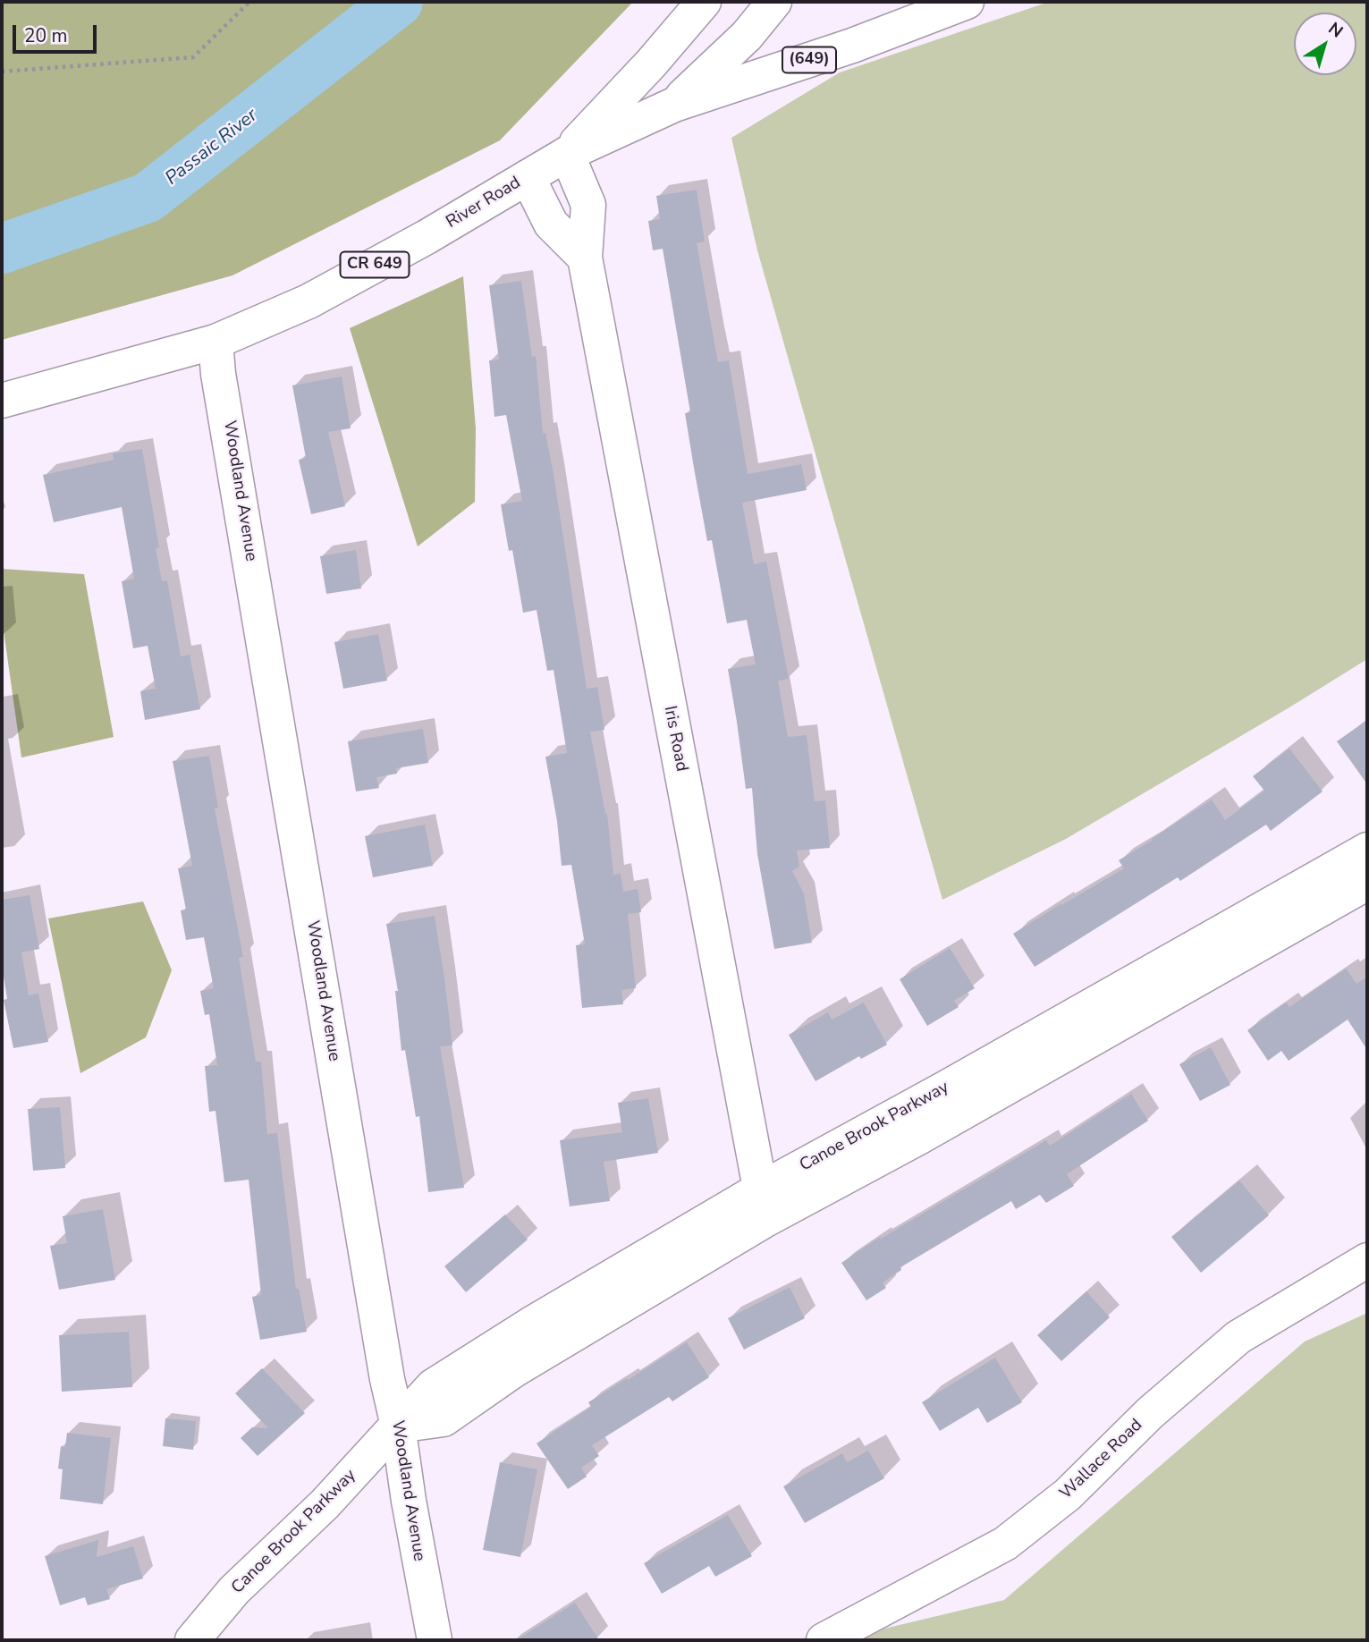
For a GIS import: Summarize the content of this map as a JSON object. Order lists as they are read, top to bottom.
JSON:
{
  "streets": {
    "street": [
      "(649)",
      "River Road",
      "CR 649",
      "Woodland Avenue",
      "Iris Road",
      "Canoe Brook Parkway",
      "Wallace Road"
    ]
  },
  "crossings": [
    ["(649)", "River Road"],
    ["River Road", "Woodland Avenue"],
    ["River Road", "Iris Road"],
    ["Woodland Avenue", "Canoe Brook Parkway"],
    ["Iris Road", "Canoe Brook Parkway"]
  ],
  "water": ["Passaic River"],
  "scale_bar": "20 m",
  "north": "top right"
}
